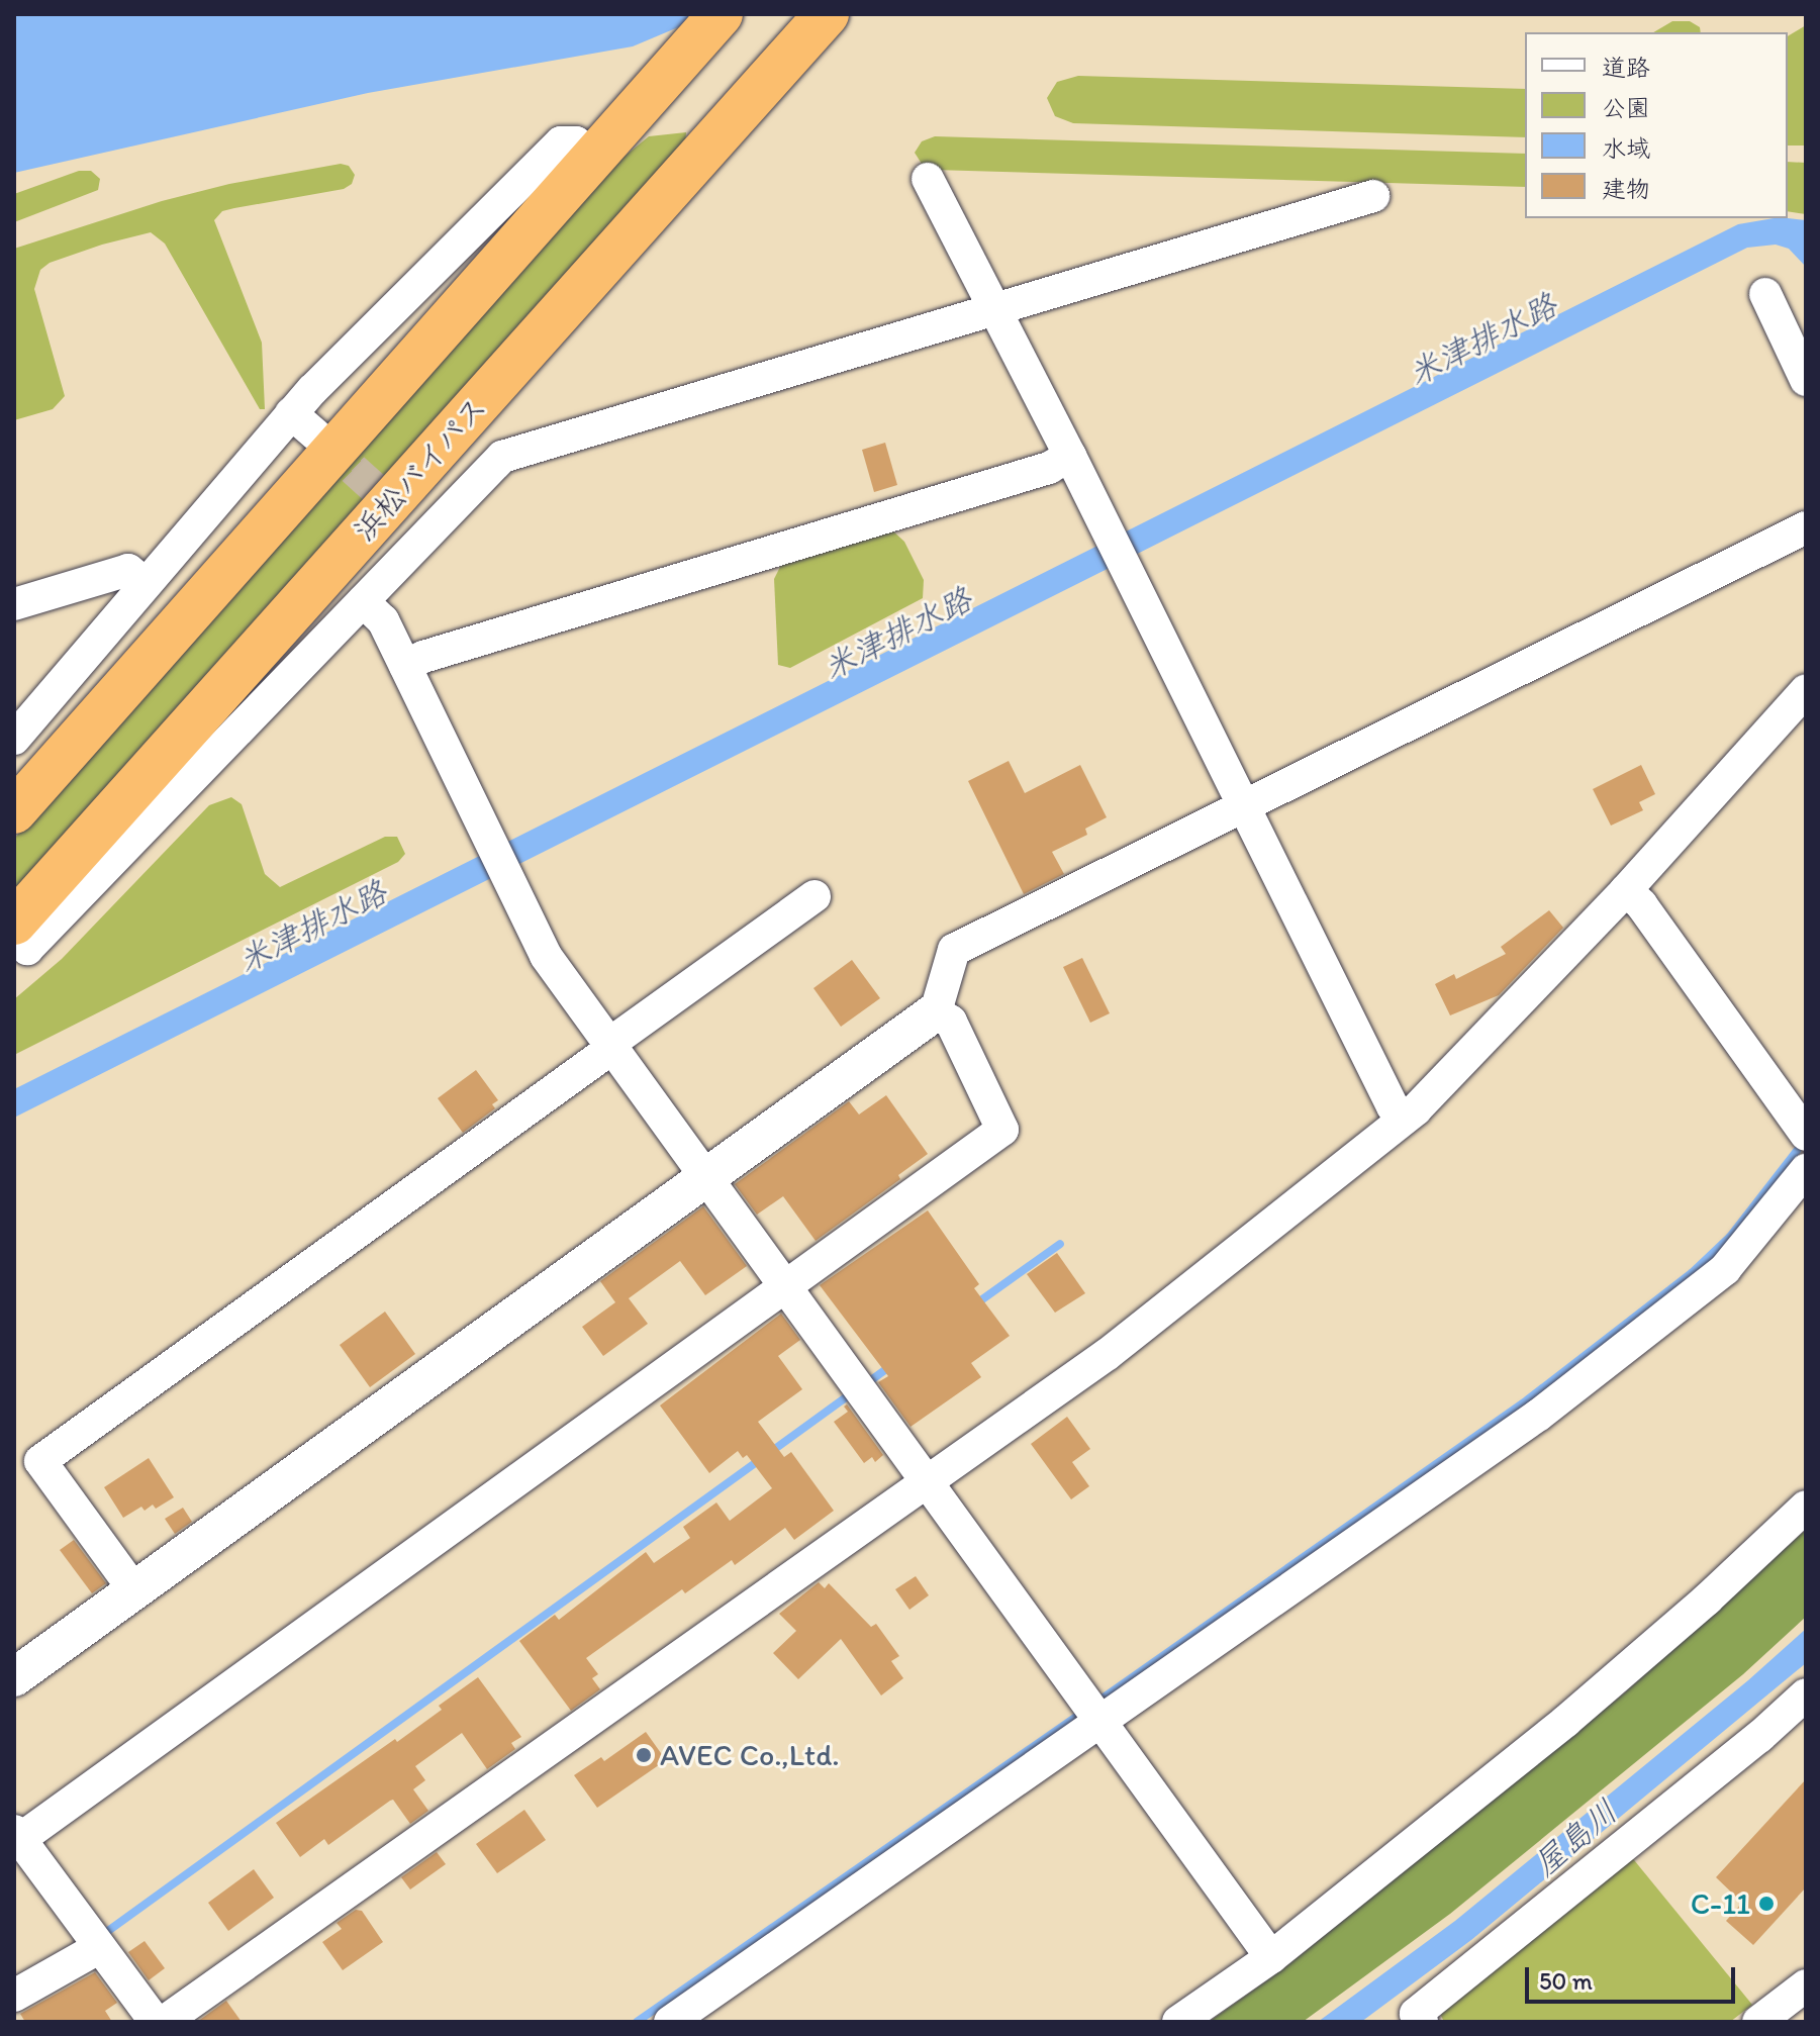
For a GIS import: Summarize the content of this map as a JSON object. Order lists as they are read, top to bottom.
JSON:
{
  "streets": {
    "highway": ["浜松バイパス"]
  },
  "water": ["米津排水路", "屋島川"],
  "places": ["AVEC Co.,Ltd.", "C-11"],
  "legend": [
    "道路",
    "公園",
    "水域",
    "建物"
  ],
  "scale_bar": "50 m"
}
